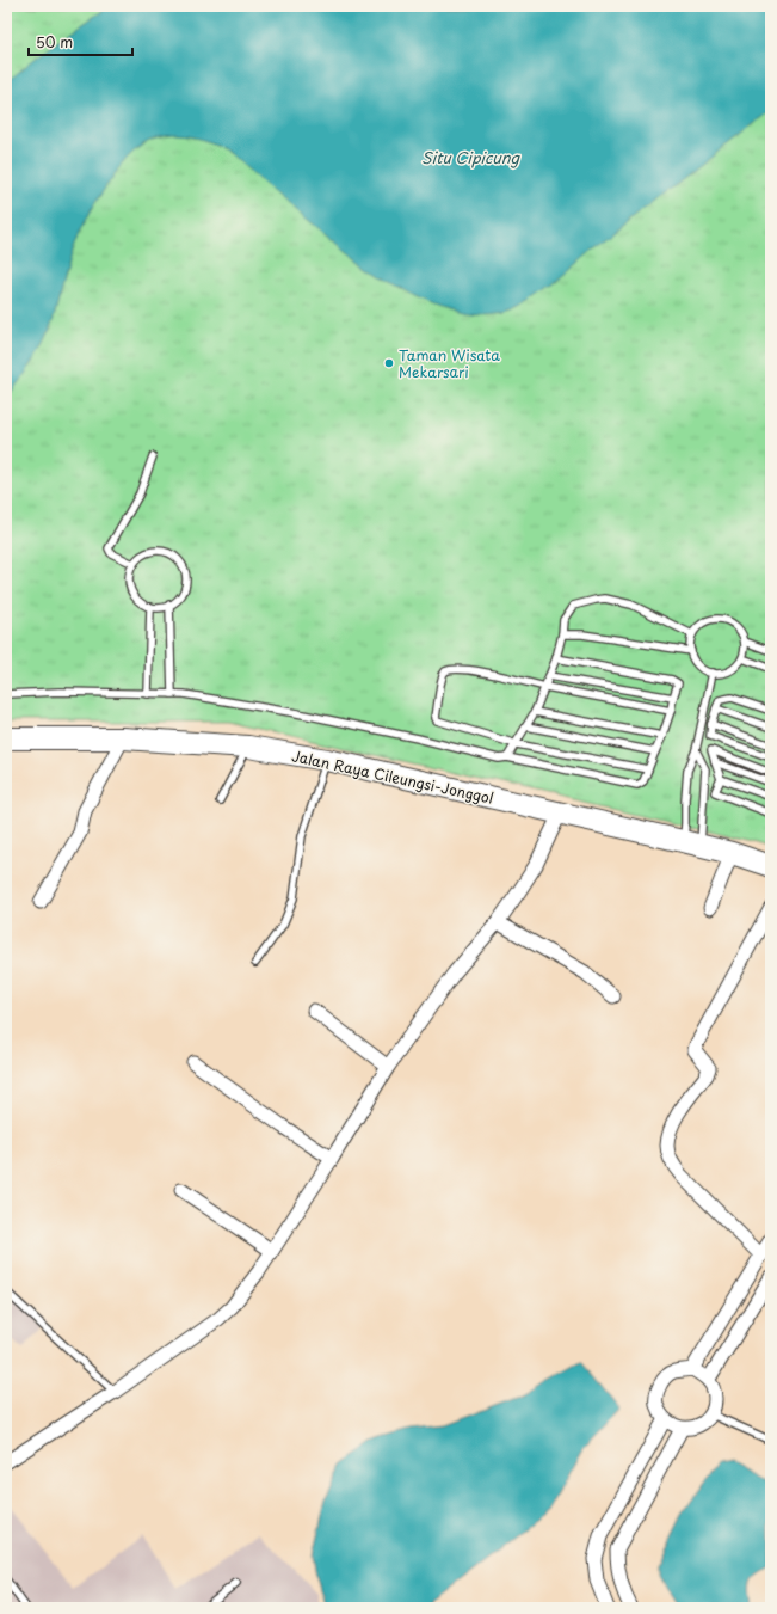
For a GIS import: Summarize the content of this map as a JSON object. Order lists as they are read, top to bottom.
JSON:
{
  "streets": {
    "main road": ["Jalan Raya Cileungsi-Jonggol"]
  },
  "water": ["Situ Cipicung"],
  "places": ["Taman Wisata Mekarsari"],
  "scale_bar": "50 m"
}
